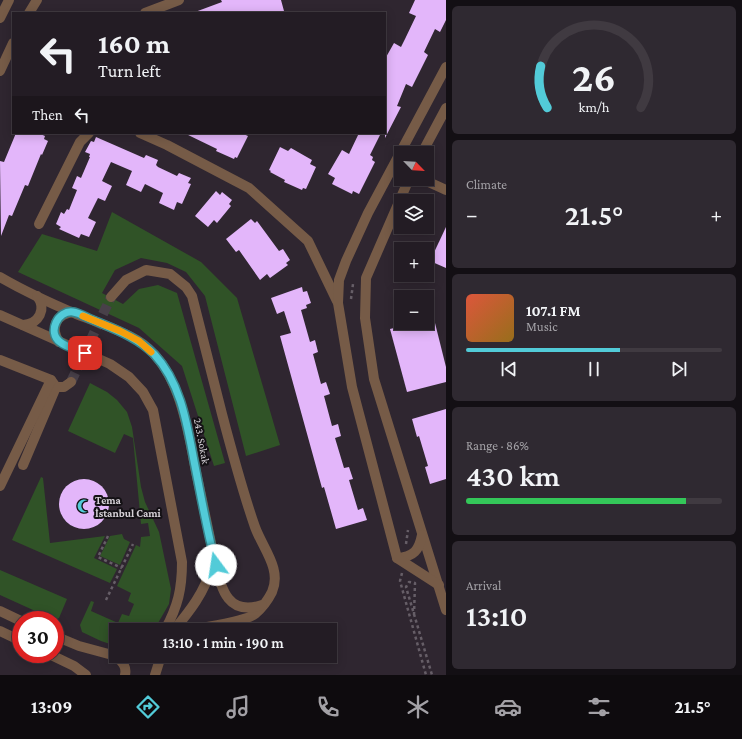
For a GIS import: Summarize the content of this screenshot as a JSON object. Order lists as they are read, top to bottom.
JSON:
{
  "streets": {
    "street": ["243. Sokak"]
  },
  "places": {
    "mosque": ["Tema İstanbul Cami"]
  },
  "north": "bottom right",
  "page": {
    "turn": ["160 m", "Turn left"],
    "then": "Then",
    "tile": [
      "Climate",
      ["Range · 86%", "430 km"],
      ["Arrival", "13:10"]
    ],
    "map_buttons": ["+", "−"],
    "heat": ["−", "21.5°", "+"],
    "song": ["107.1 FM", "Music"],
    "limit": "30",
    "trip": "13:10 · 1 min · 190 m",
    "tabs": ["13:09", "21.5°"],
    "gauge": ["26", "km/h"]
  }
}
